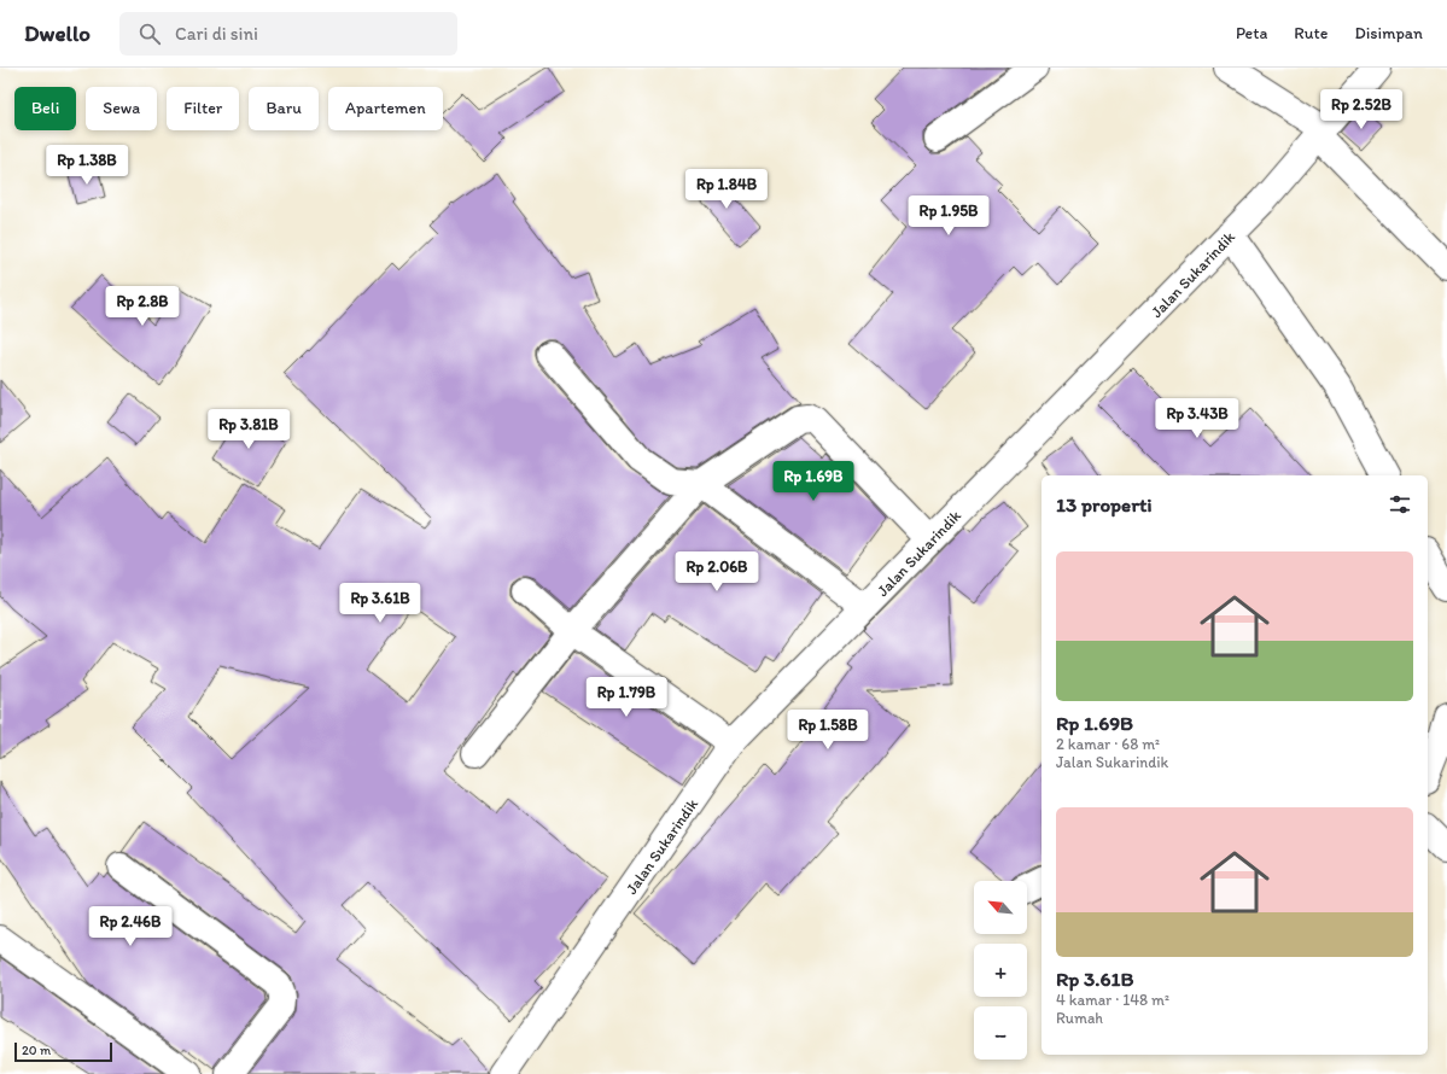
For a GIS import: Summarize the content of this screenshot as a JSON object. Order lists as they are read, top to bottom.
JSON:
{
  "streets": {
    "street": ["Jalan Sukarindik"]
  },
  "scale_bar": "20 m",
  "north": "top left",
  "page": {
    "header": "Dwello",
    "search": "Cari di sini",
    "nav": ["Peta", "Rute", "Disimpan"],
    "chip": [
      "Beli",
      "Sewa",
      "Filter",
      "Baru",
      "Apartemen"
    ],
    "price": [
      "Rp 2.52B",
      "Rp 1.38B",
      "Rp 1.84B",
      "Rp 1.95B",
      "Rp 2.8B",
      "Rp 3.43B",
      "Rp 3.81B",
      "Rp 1.69B",
      "Rp 2.06B",
      "Rp 3.61B",
      "Rp 1.79B",
      "Rp 1.58B",
      "Rp 2.46B"
    ],
    "heading": "13 properti",
    "list": [
      {
        "name": "Rp 1.69B",
        "note": "2 kamar · 68 m² · Jalan Sukarindik"
      },
      {
        "name": "Rp 3.61B",
        "note": "4 kamar · 148 m² · Rumah"
      }
    ],
    "map_buttons": ["+", "−"],
    "scale": "20 m"
  }
}
